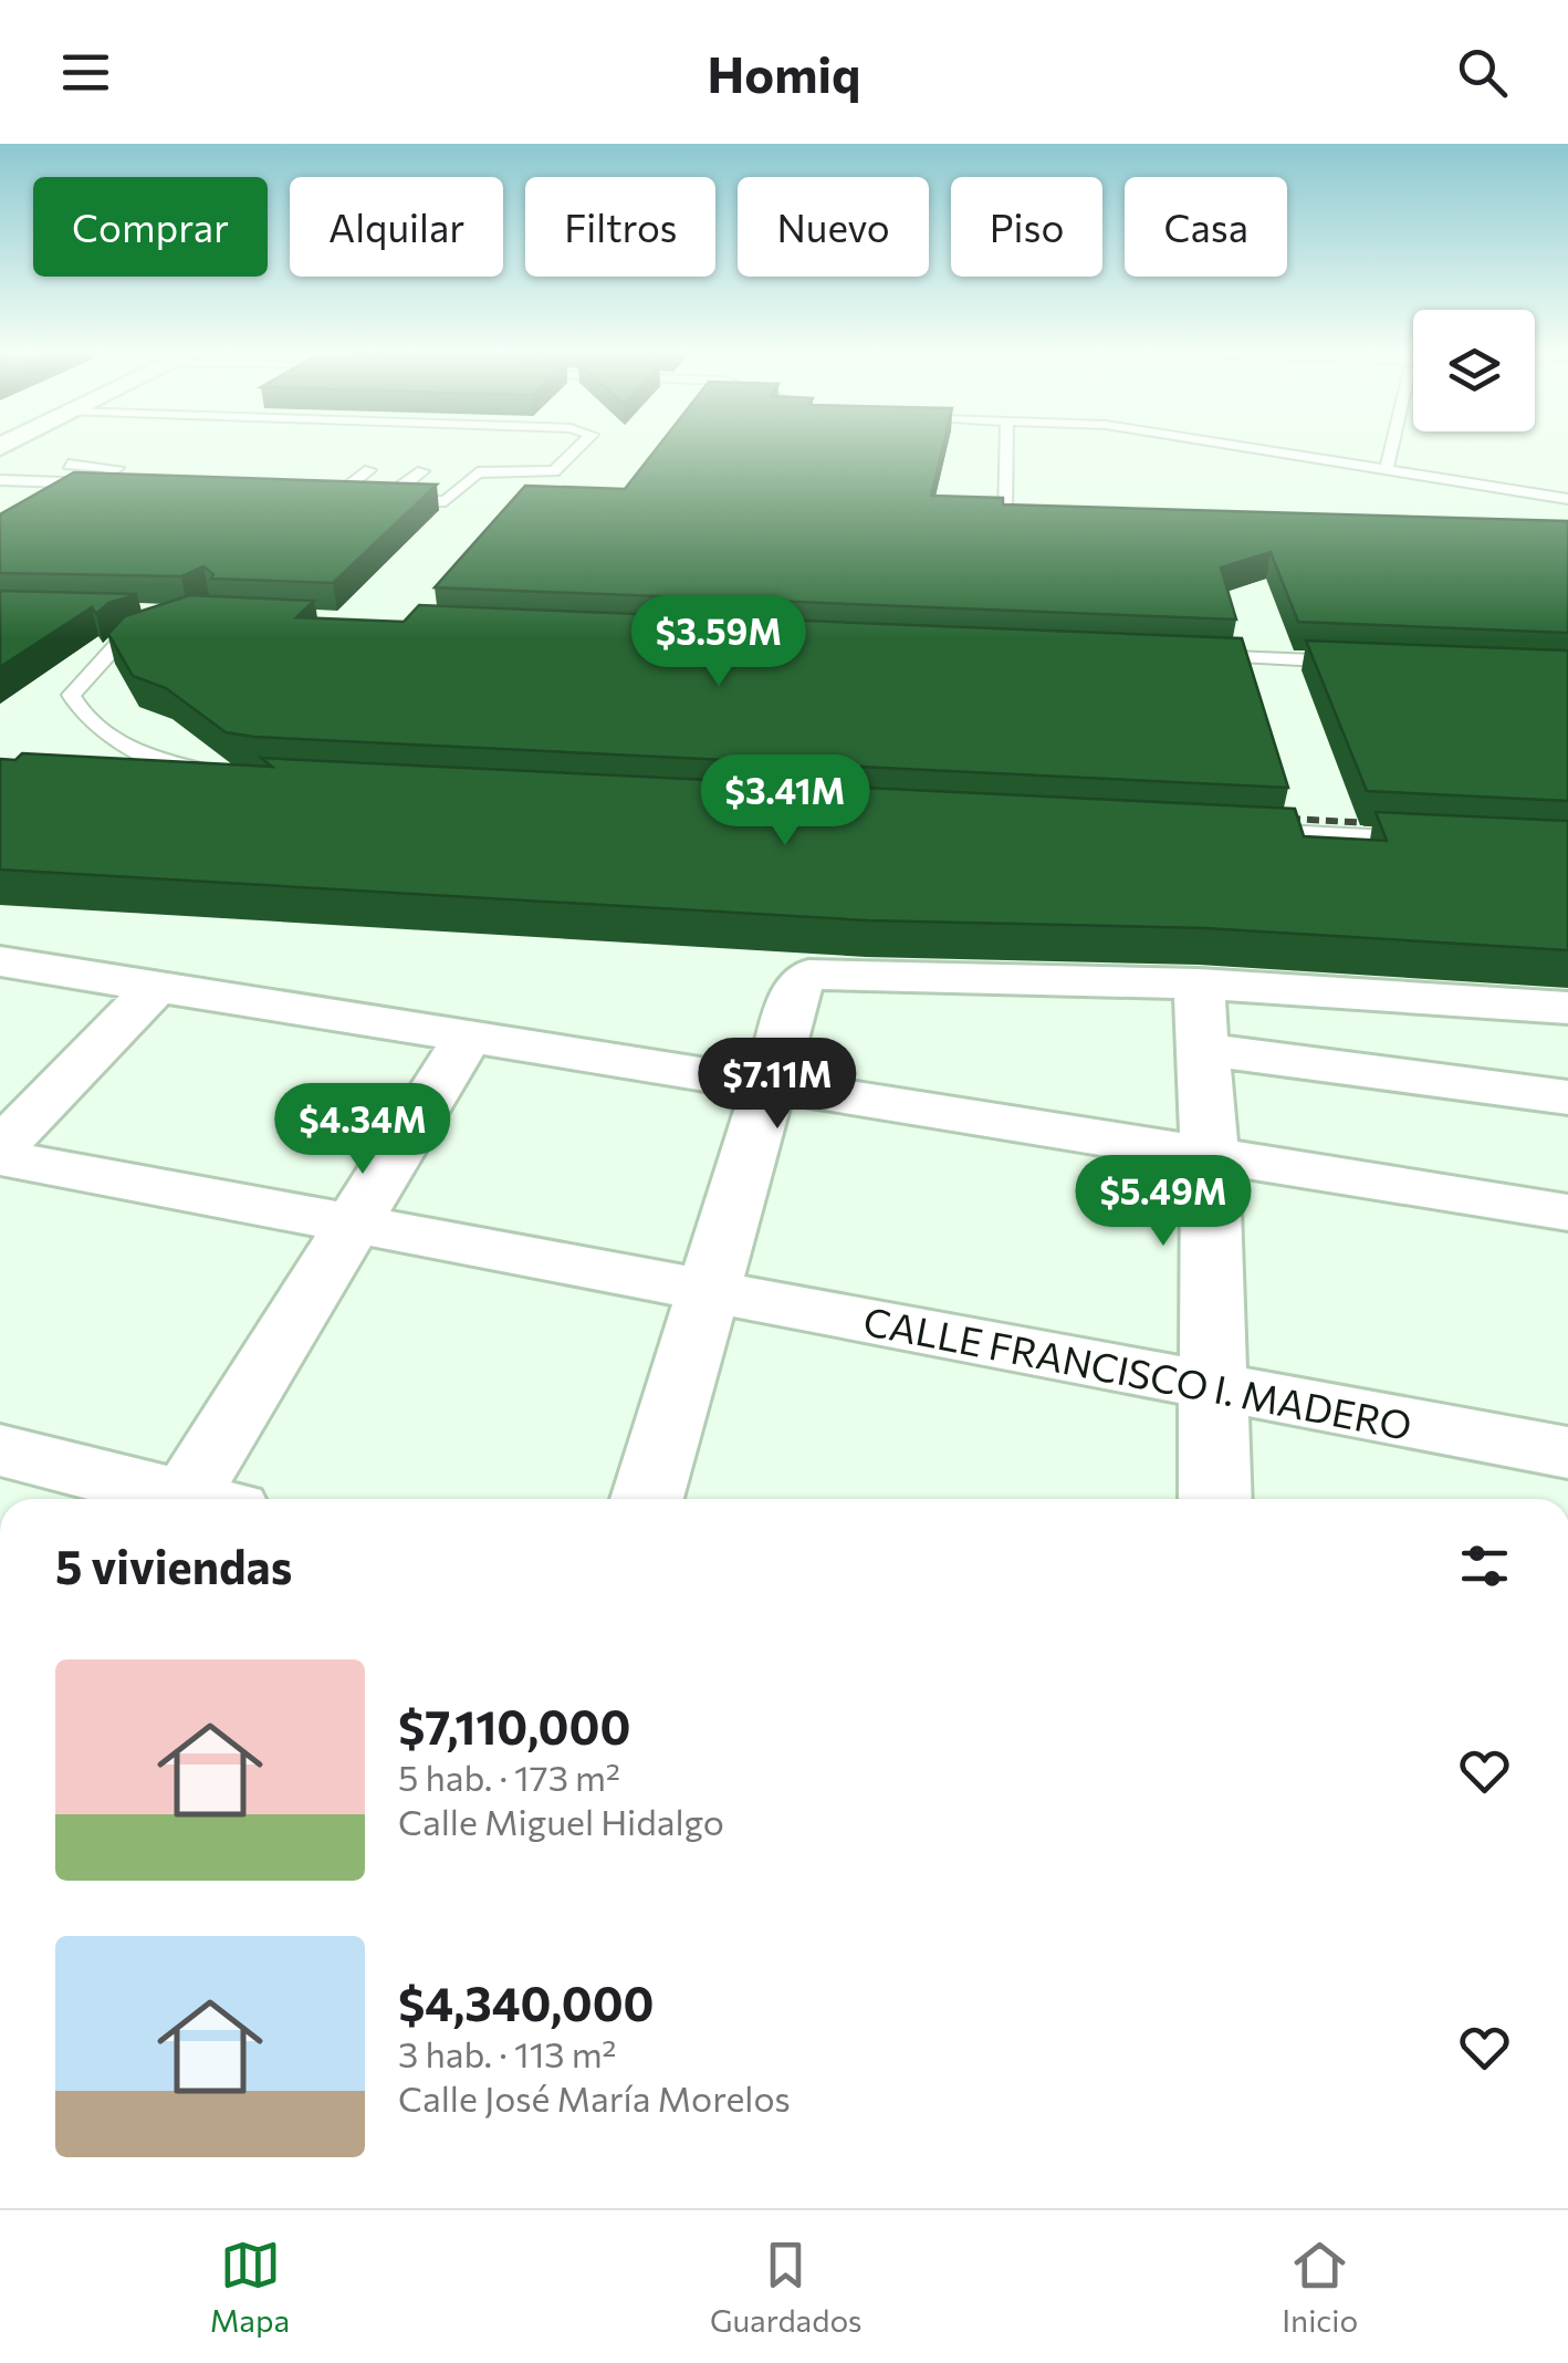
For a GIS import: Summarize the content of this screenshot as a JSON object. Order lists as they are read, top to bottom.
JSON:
{
  "streets": {
    "street": ["CALLE FRANCISCO I. MADERO"]
  },
  "page": {
    "header": "Homiq",
    "chip": [
      "Comprar",
      "Alquilar",
      "Filtros",
      "Nuevo",
      "Piso",
      "Casa"
    ],
    "price": [
      "$3.59M",
      "$3.41M",
      "$7.11M",
      "$4.34M",
      "$5.49M"
    ],
    "heading": "5 viviendas",
    "list": [
      {
        "name": "$7,110,000",
        "note": "5 hab. · 173 m² · Calle Miguel Hidalgo"
      },
      {
        "name": "$4,340,000",
        "note": "3 hab. · 113 m² · Calle José María Morelos"
      }
    ],
    "tabs": ["Mapa", "Guardados", "Inicio"]
  }
}
